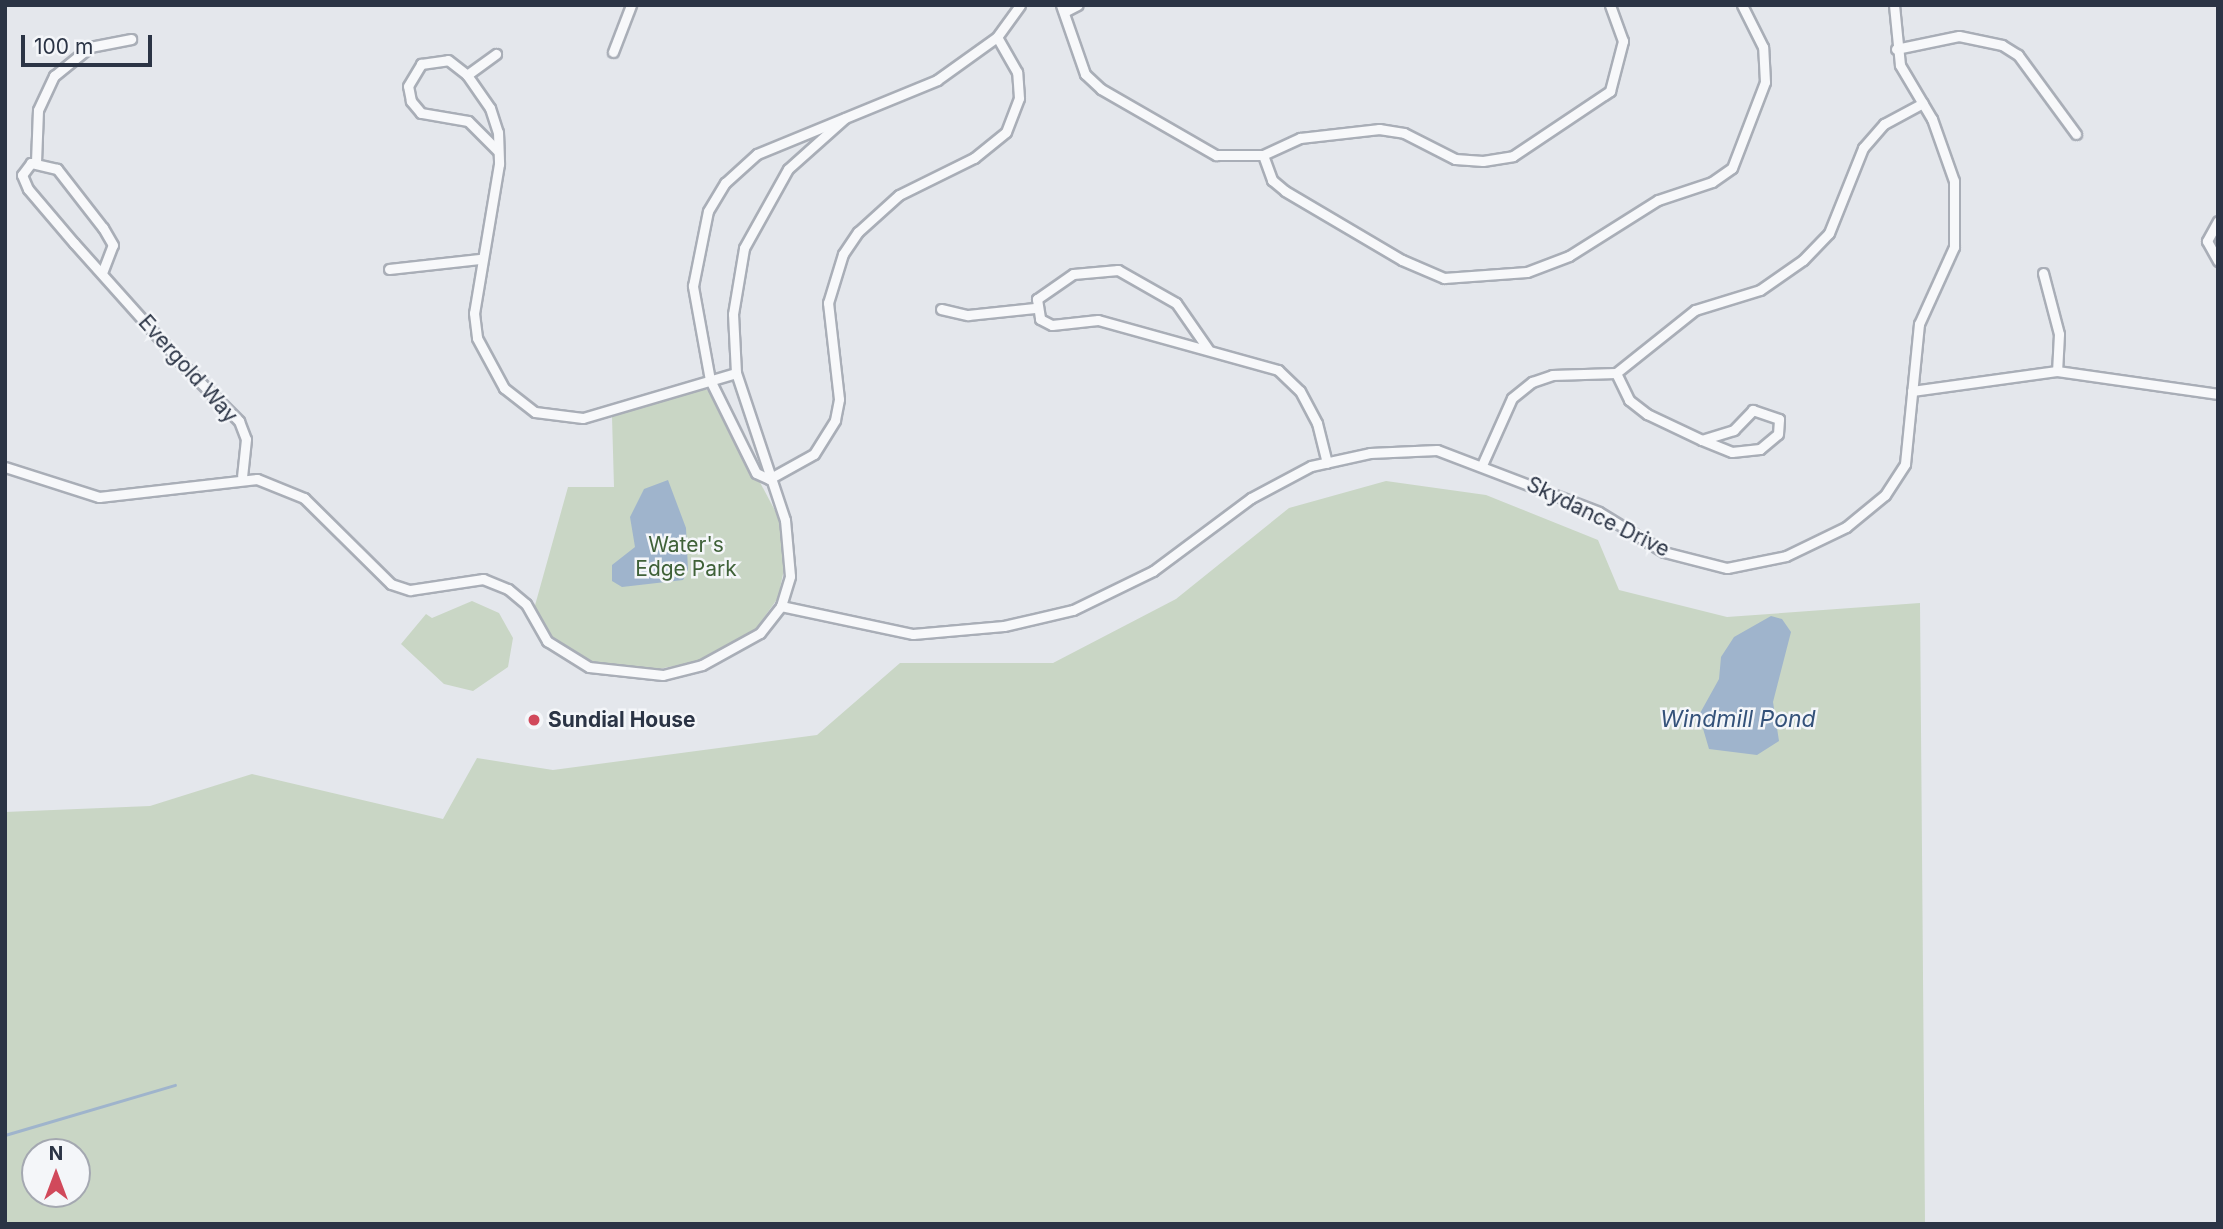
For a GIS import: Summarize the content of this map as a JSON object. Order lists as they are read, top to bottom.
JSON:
{
  "streets": {
    "street": ["Evergold Way", "Skydance Drive"]
  },
  "water": ["Windmill Pond"],
  "parks": ["Water's Edge Park"],
  "places": ["Sundial House"],
  "scale_bar": "100 m",
  "north": "top"
}
